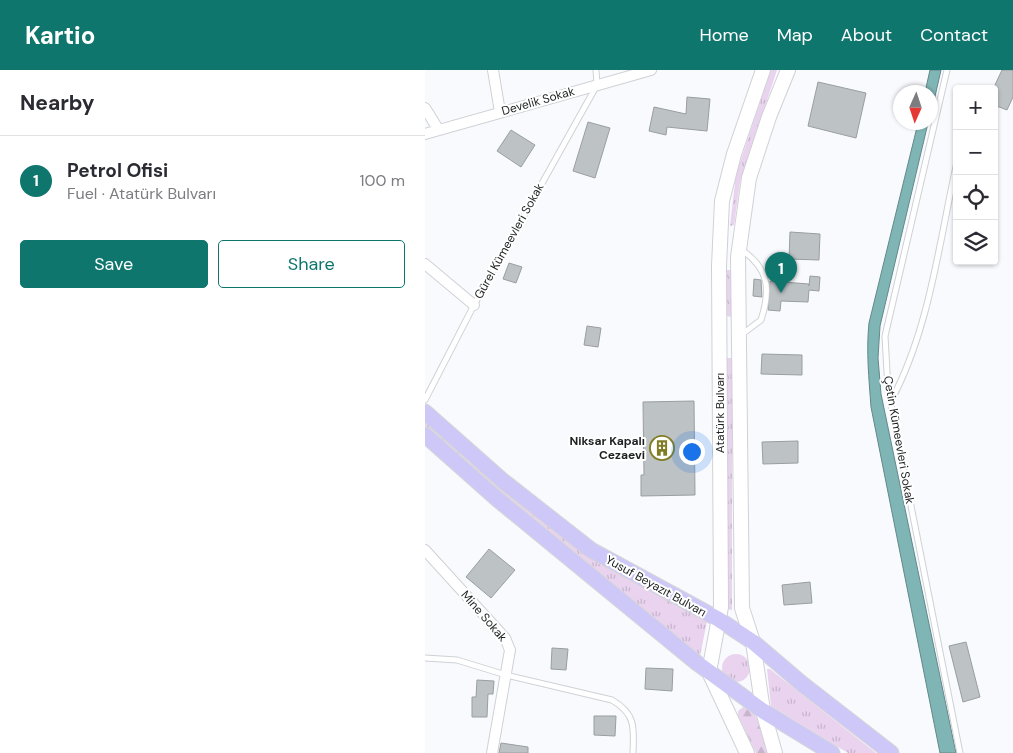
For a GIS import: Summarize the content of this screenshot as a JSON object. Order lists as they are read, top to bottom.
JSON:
{
  "streets": {
    "main road": ["Atatürk Bulvarı", "Yusuf Beyazıt Bulvarı"],
    "street": ["Develik Sokak", "Mine Sokak"],
    "lane": ["Gürel Kümeevleri Sokak", "Çetin Kümeevleri Sokak"]
  },
  "crossings": [
    ["Develik Sokak", "Gürel Kümeevleri Sokak"],
    ["Atatürk Bulvarı", "Yusuf Beyazıt Bulvarı"]
  ],
  "places": {
    "building": ["Niksar Kapalı Cezaevi"]
  },
  "north": "bottom",
  "page": {
    "header": "Kartio",
    "nav": [
      "Home",
      "Map",
      "About",
      "Contact"
    ],
    "heading": "Nearby",
    "map_buttons": ["+", "−"],
    "list": [
      {
        "mark": "1",
        "name": "Petrol Ofisi",
        "note": "Fuel · Atatürk Bulvarı",
        "value": "100 m"
      }
    ],
    "buttons": ["Save", "Share"],
    "pins": "1"
  }
}
